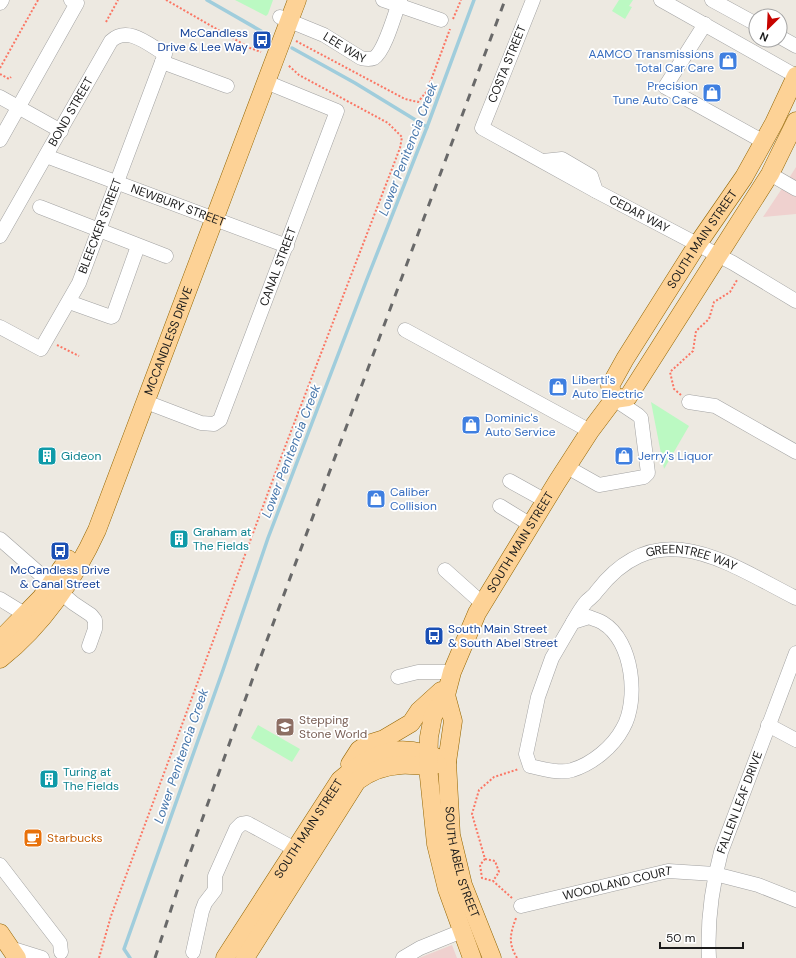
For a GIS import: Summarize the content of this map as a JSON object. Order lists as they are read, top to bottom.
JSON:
{
  "streets": {
    "main road": ["SOUTH MAIN STREET", "MCCANDLESS DRIVE", "SOUTH ABEL STREET"],
    "street": [
      "LEE WAY",
      "COSTA STREET",
      "BOND STREET",
      "NEWBURY STREET",
      "CEDAR WAY",
      "BLEECKER STREET",
      "CANAL STREET",
      "GREENTREE WAY",
      "FALLEN LEAF DRIVE",
      "WOODLAND COURT"
    ]
  },
  "crossings": [
    ["LEE WAY", "MCCANDLESS DRIVE"],
    ["COSTA STREET", "CEDAR WAY"],
    ["BOND STREET", "NEWBURY STREET"],
    ["BOND STREET", "BLEECKER STREET"],
    ["NEWBURY STREET", "BLEECKER STREET"],
    ["NEWBURY STREET", "CANAL STREET"],
    ["NEWBURY STREET", "MCCANDLESS DRIVE"],
    ["CEDAR WAY", "SOUTH MAIN STREET"],
    ["SOUTH MAIN STREET", "SOUTH ABEL STREET"],
    ["CANAL STREET", "MCCANDLESS DRIVE"],
    ["FALLEN LEAF DRIVE", "WOODLAND COURT"]
  ],
  "water": ["Lower Penitencia Creek"],
  "places": {
    "bus stop": ["McCandless Drive & Lee Way", "McCandless Drive & Canal Street", "South Main Street & South Abel Street"],
    "shop": [
      "AAMCO Transmissions Total Car Care",
      "Precision Tune Auto Care",
      "Liberti's Auto Electric",
      "Dominic's Auto Service",
      "Jerry's Liquor",
      "Caliber Collision"
    ],
    "building": ["Gideon", "Graham at The Fields", "Turing at The Fields"],
    "school or university": ["Stepping Stone World"],
    "cafe": ["Starbucks"]
  },
  "scale_bar": "50 m",
  "north": "bottom left"
}
